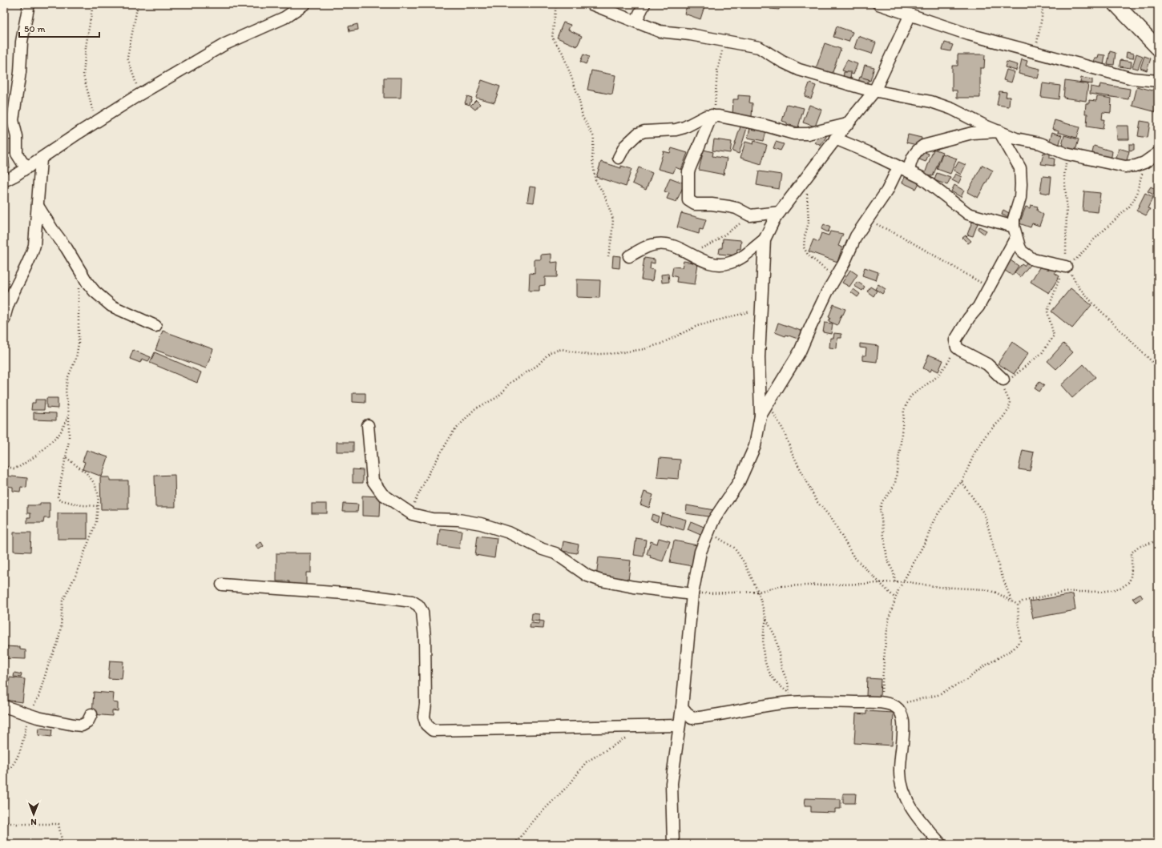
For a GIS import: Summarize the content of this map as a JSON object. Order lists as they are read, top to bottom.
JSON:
{
  "scale_bar": "50 m",
  "north": "bottom"
}
